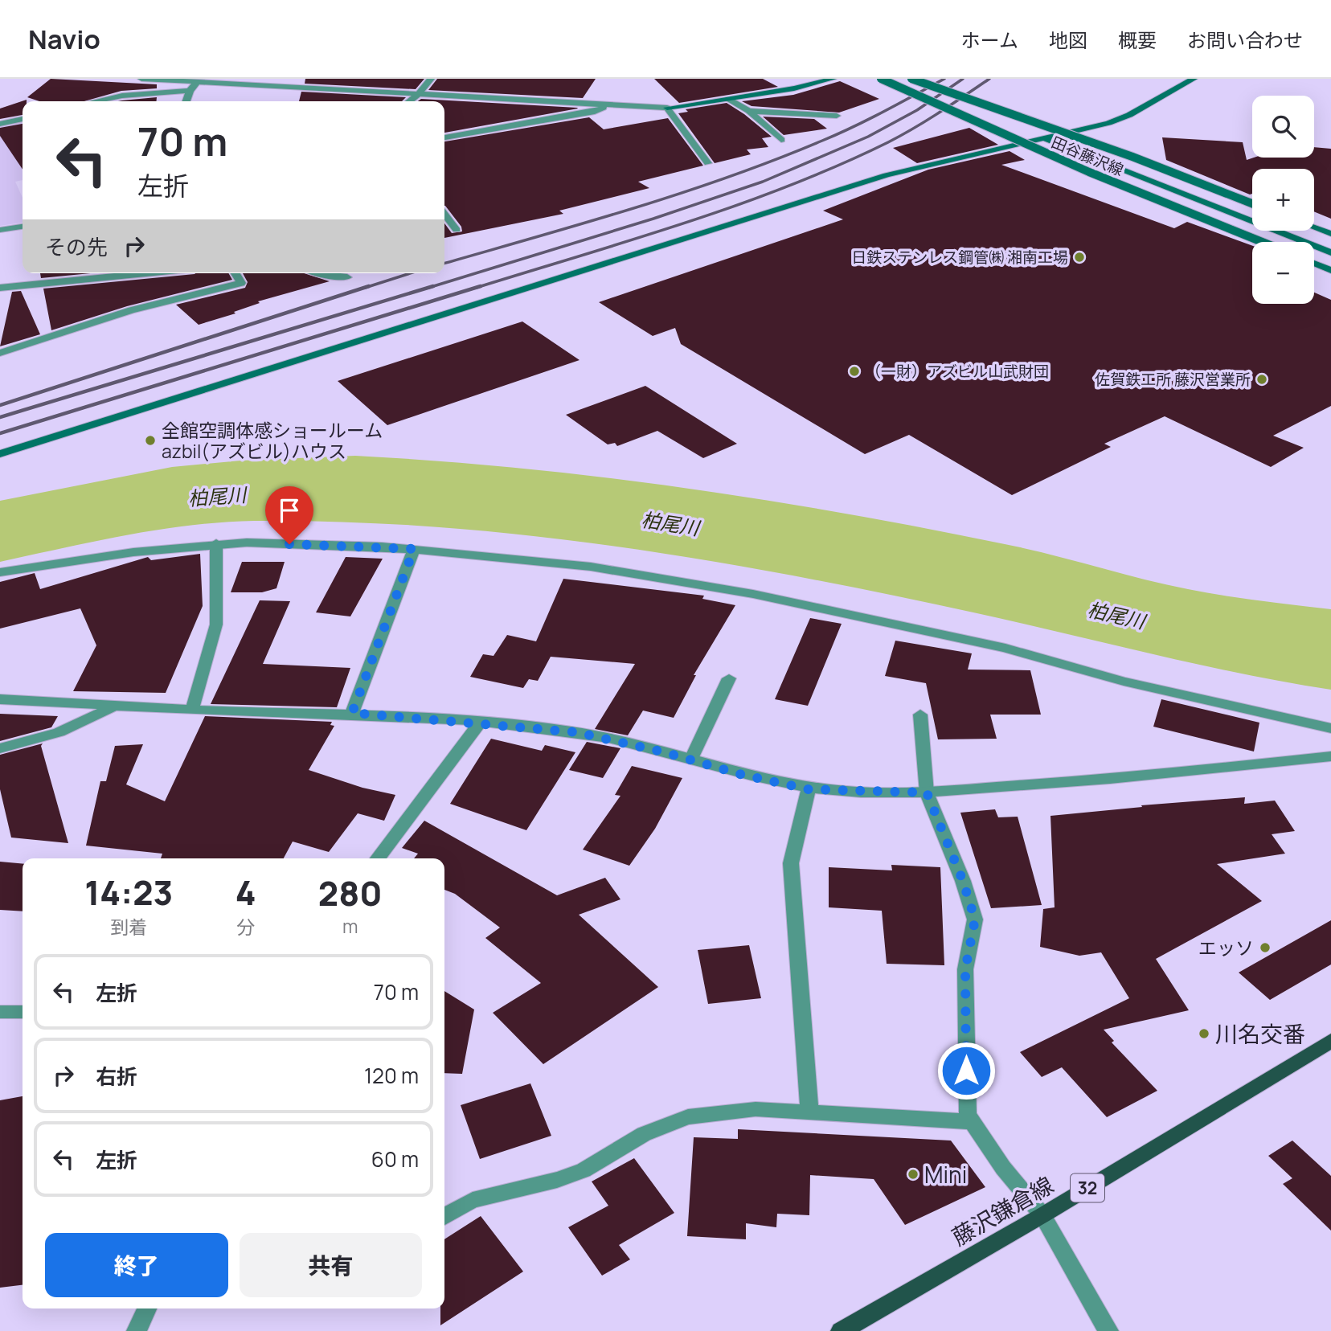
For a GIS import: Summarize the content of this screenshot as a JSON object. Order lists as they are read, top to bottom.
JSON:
{
  "streets": {
    "main road": ["32", "藤沢鎌倉線"],
    "street": ["田谷藤沢線"]
  },
  "water": ["柏尾川"],
  "places": [
    "日鉄ステンレス鋼管㈱ 湘南工場",
    "（一財）アズビル山武財団",
    "佐賀鉄工所 藤沢営業所",
    "全館空調体感ショールーム azbil(アズビル)ハウス",
    "エッソ",
    "川名交番",
    "Mini"
  ],
  "page": {
    "header": "Navio",
    "nav": [
      "ホーム",
      "地図",
      "概要",
      "お問い合わせ"
    ],
    "map_buttons": ["+", "−"],
    "turn": ["70 m", "左折"],
    "then": "その先",
    "eta": [
      "14:23",
      "到着",
      "4",
      "分",
      "280",
      "m"
    ],
    "list": [
      {
        "name": "左折",
        "value": "70 m"
      },
      {
        "name": "右折",
        "value": "120 m"
      },
      {
        "name": "左折",
        "value": "60 m"
      }
    ],
    "buttons": ["終了", "共有"]
  }
}
